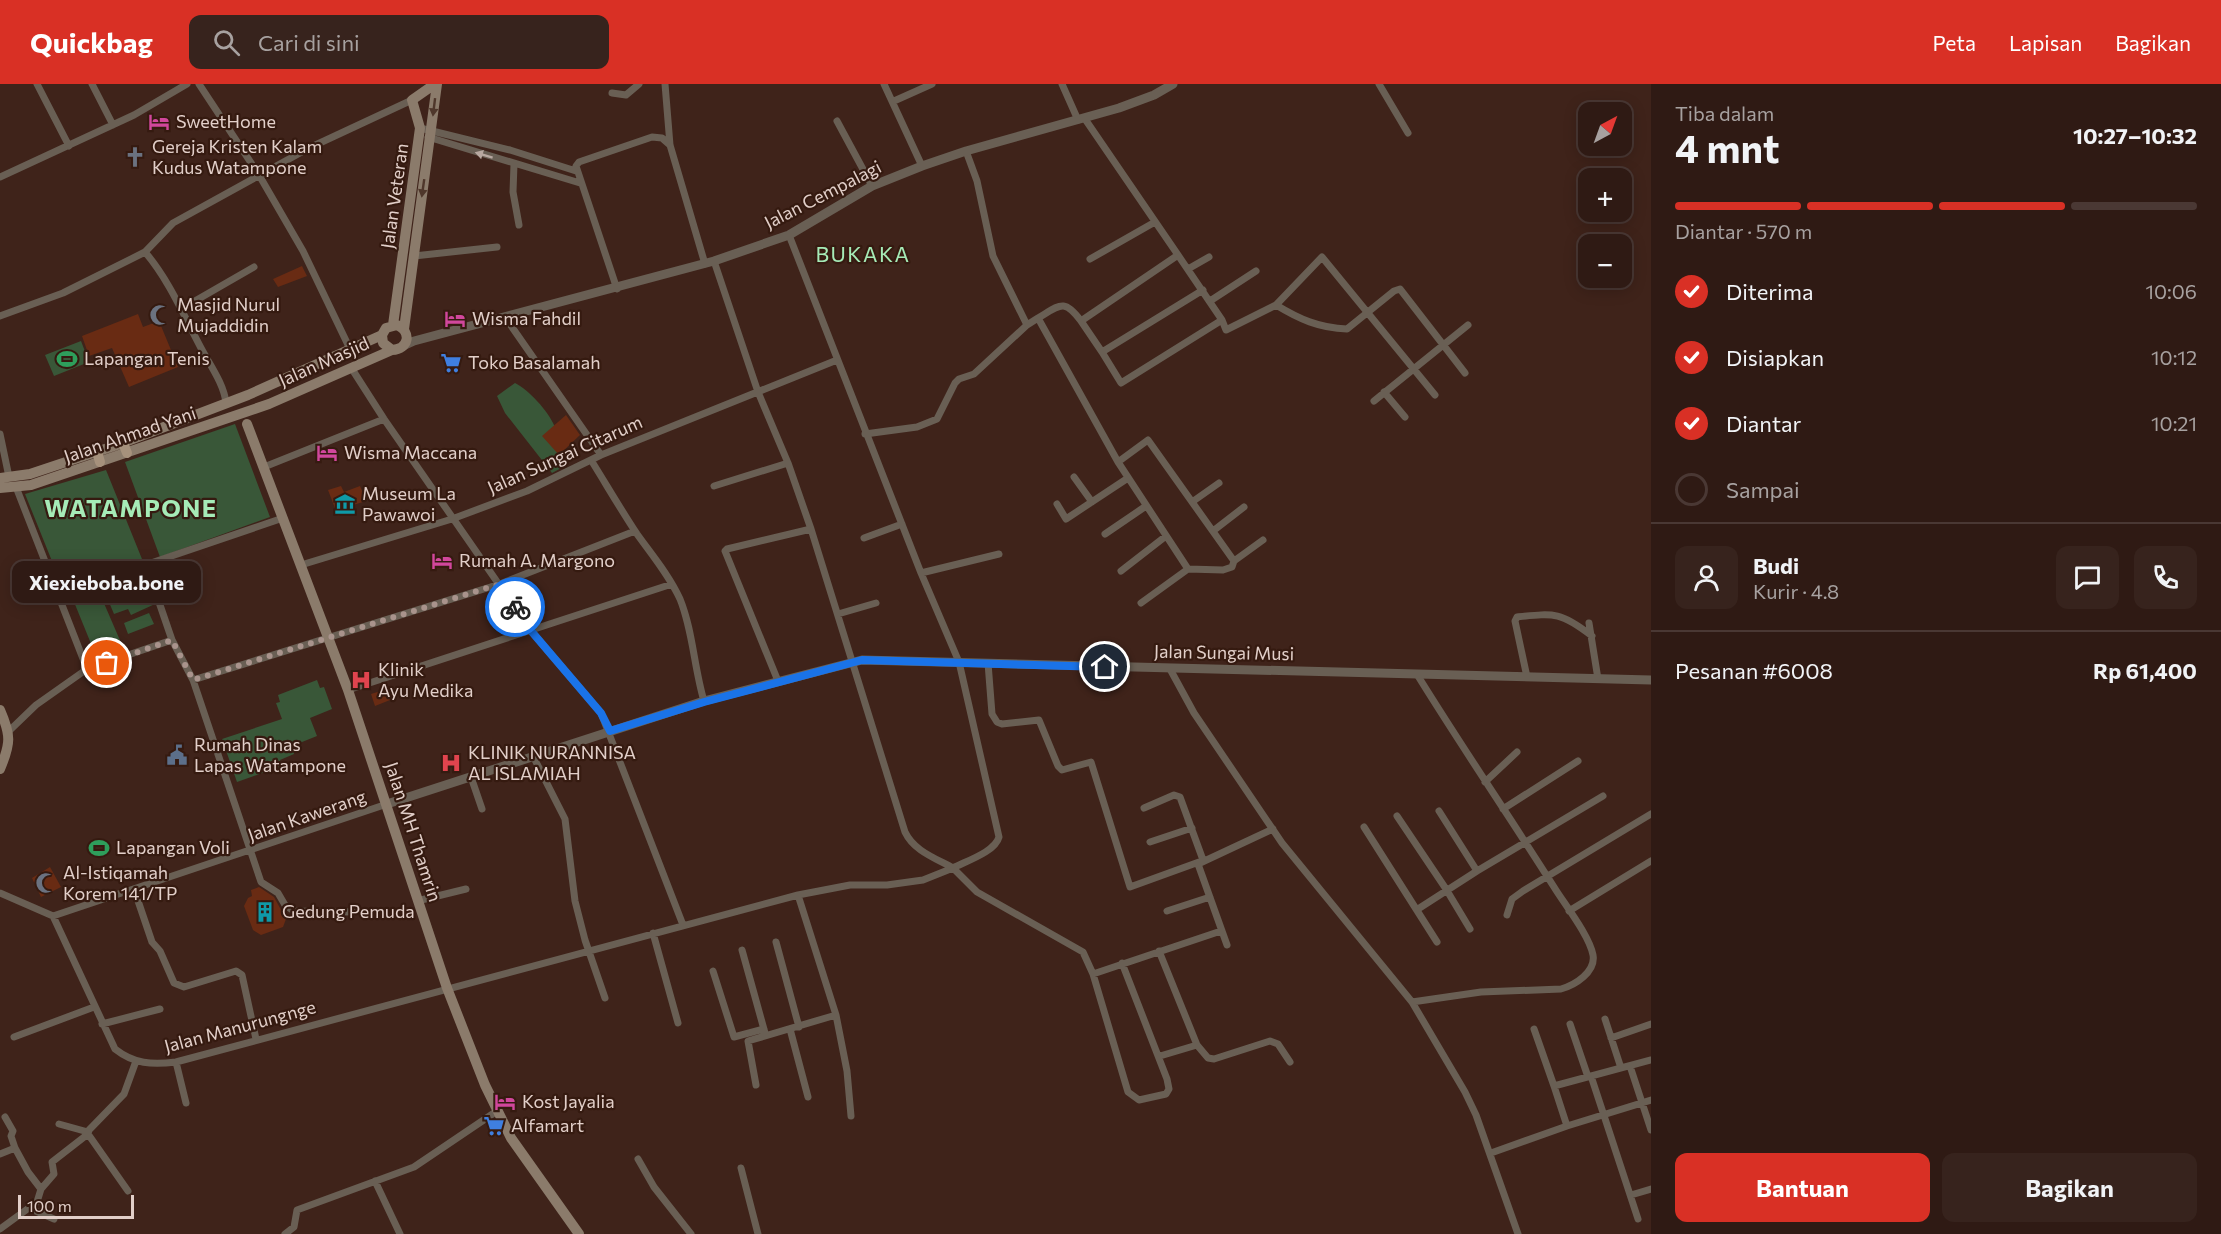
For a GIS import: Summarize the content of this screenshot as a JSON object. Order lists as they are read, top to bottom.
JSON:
{
  "streets": {
    "main road": [
      "Jalan Veteran",
      "Jalan Masjid",
      "Jalan Ahmad Yani",
      "Jalan MH Thamrin"
    ],
    "street": [
      "Jalan Cempalagi",
      "Jalan Sungai Citarum",
      "Jalan Sungai Musi",
      "Jalan Kawerang",
      "Jalan Manurungnge"
    ]
  },
  "crossings": [
    ["Jalan Cempalagi", "Jalan Veteran"],
    ["Jalan Cempalagi", "Jalan Masjid"],
    ["Jalan Veteran", "Jalan Masjid"],
    ["Jalan Masjid", "Jalan Ahmad Yani"],
    ["Jalan Sungai Citarum", "Jalan MH Thamrin"],
    ["Jalan Sungai Musi", "Jalan Kawerang"],
    ["Jalan Sungai Musi", "Jalan MH Thamrin"],
    ["Jalan Sungai Musi", "Jalan Manurungnge"],
    ["Jalan Kawerang", "Jalan MH Thamrin"],
    ["Jalan MH Thamrin", "Jalan Manurungnge"]
  ],
  "districts": ["BUKAKA", "WATAMPONE"],
  "places": {
    "hotel": [
      "SweetHome",
      "Wisma Fahdil",
      "Wisma Maccana",
      "Rumah A. Margono",
      "Kost Jayalia"
    ],
    "church": ["Gereja Kristen Kalam Kudus Watampone"],
    "mosque": ["Masjid Nurul Mujaddidin", "Al-Istiqamah Korem 141/TP"],
    "sports": ["Lapangan Tenis", "Lapangan Voli"],
    "supermarket": ["Toko Basalamah", "Alfamart"],
    "museum": ["Museum La Pawawoi"],
    "other": ["Xiexieboba.bone"],
    "hospital": ["Klinik Ayu Medika", "KLINIK NURANNISA AL ISLAMIAH"],
    "public building": ["Rumah Dinas Lapas Watampone"],
    "building": ["Gedung Pemuda"]
  },
  "scale_bar": "100 m",
  "north": "top right",
  "page": {
    "header": "Quickbag",
    "search": "Cari di sini",
    "nav": ["Peta", "Lapisan", "Bagikan"],
    "heading": ["4 mnt", "Tiba dalam", "10:27–10:32"],
    "panel": [
      "Budi",
      "Kurir · 4.8",
      "Pesanan #6008",
      "Rp 61,400"
    ],
    "map_buttons": ["+", "−"],
    "bar": "Diantar · 570 m",
    "list": [
      ["Diterima", "10:06"],
      ["Disiapkan", "10:12"],
      ["Diantar", "10:21"],
      "Sampai"
    ],
    "bubble": "Xiexieboba.bone",
    "buttons": ["Bantuan", "Bagikan"],
    "scale": "100 m"
  }
}
